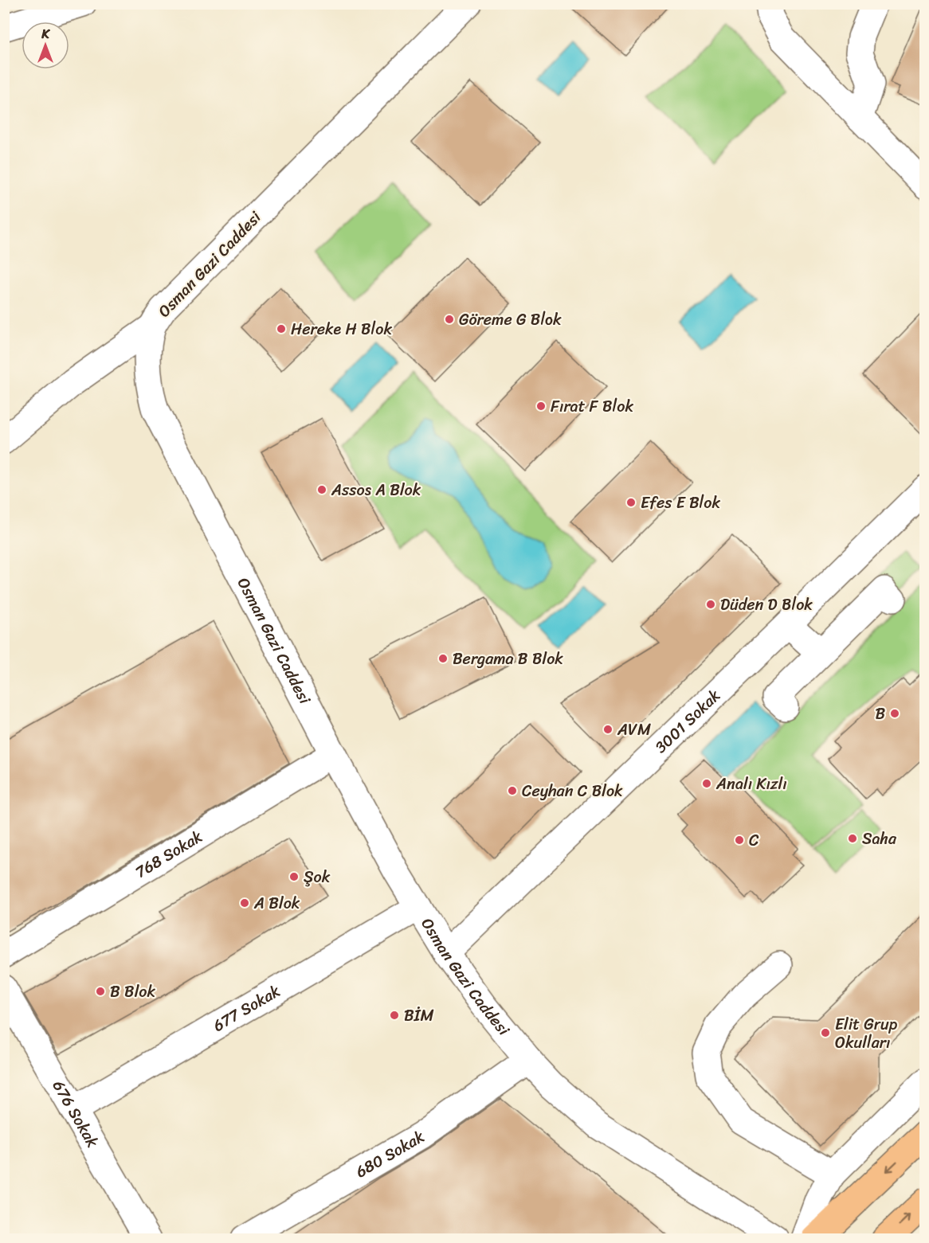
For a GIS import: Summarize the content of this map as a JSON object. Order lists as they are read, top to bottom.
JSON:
{
  "streets": {
    "street": [
      "Osman Gazi Caddesi",
      "3001 Sokak",
      "768 Sokak",
      "677 Sokak",
      "676 Sokak",
      "680 Sokak"
    ]
  },
  "crossings": [
    ["Osman Gazi Caddesi", "3001 Sokak"],
    ["Osman Gazi Caddesi", "768 Sokak"],
    ["Osman Gazi Caddesi", "677 Sokak"],
    ["Osman Gazi Caddesi", "680 Sokak"],
    ["677 Sokak", "676 Sokak"]
  ],
  "places": [
    "Göreme G Blok",
    "Hereke H Blok",
    "Fırat F Blok",
    "Assos A Blok",
    "Efes E Blok",
    "Düden D Blok",
    "Bergama B Blok",
    "B",
    "AVM",
    "Analı Kızlı",
    "Ceyhan C Blok",
    "Saha",
    "C",
    "Şok",
    "A Blok",
    "B Blok",
    "BİM",
    "Elit Grup Okulları"
  ],
  "north": "top"
}
